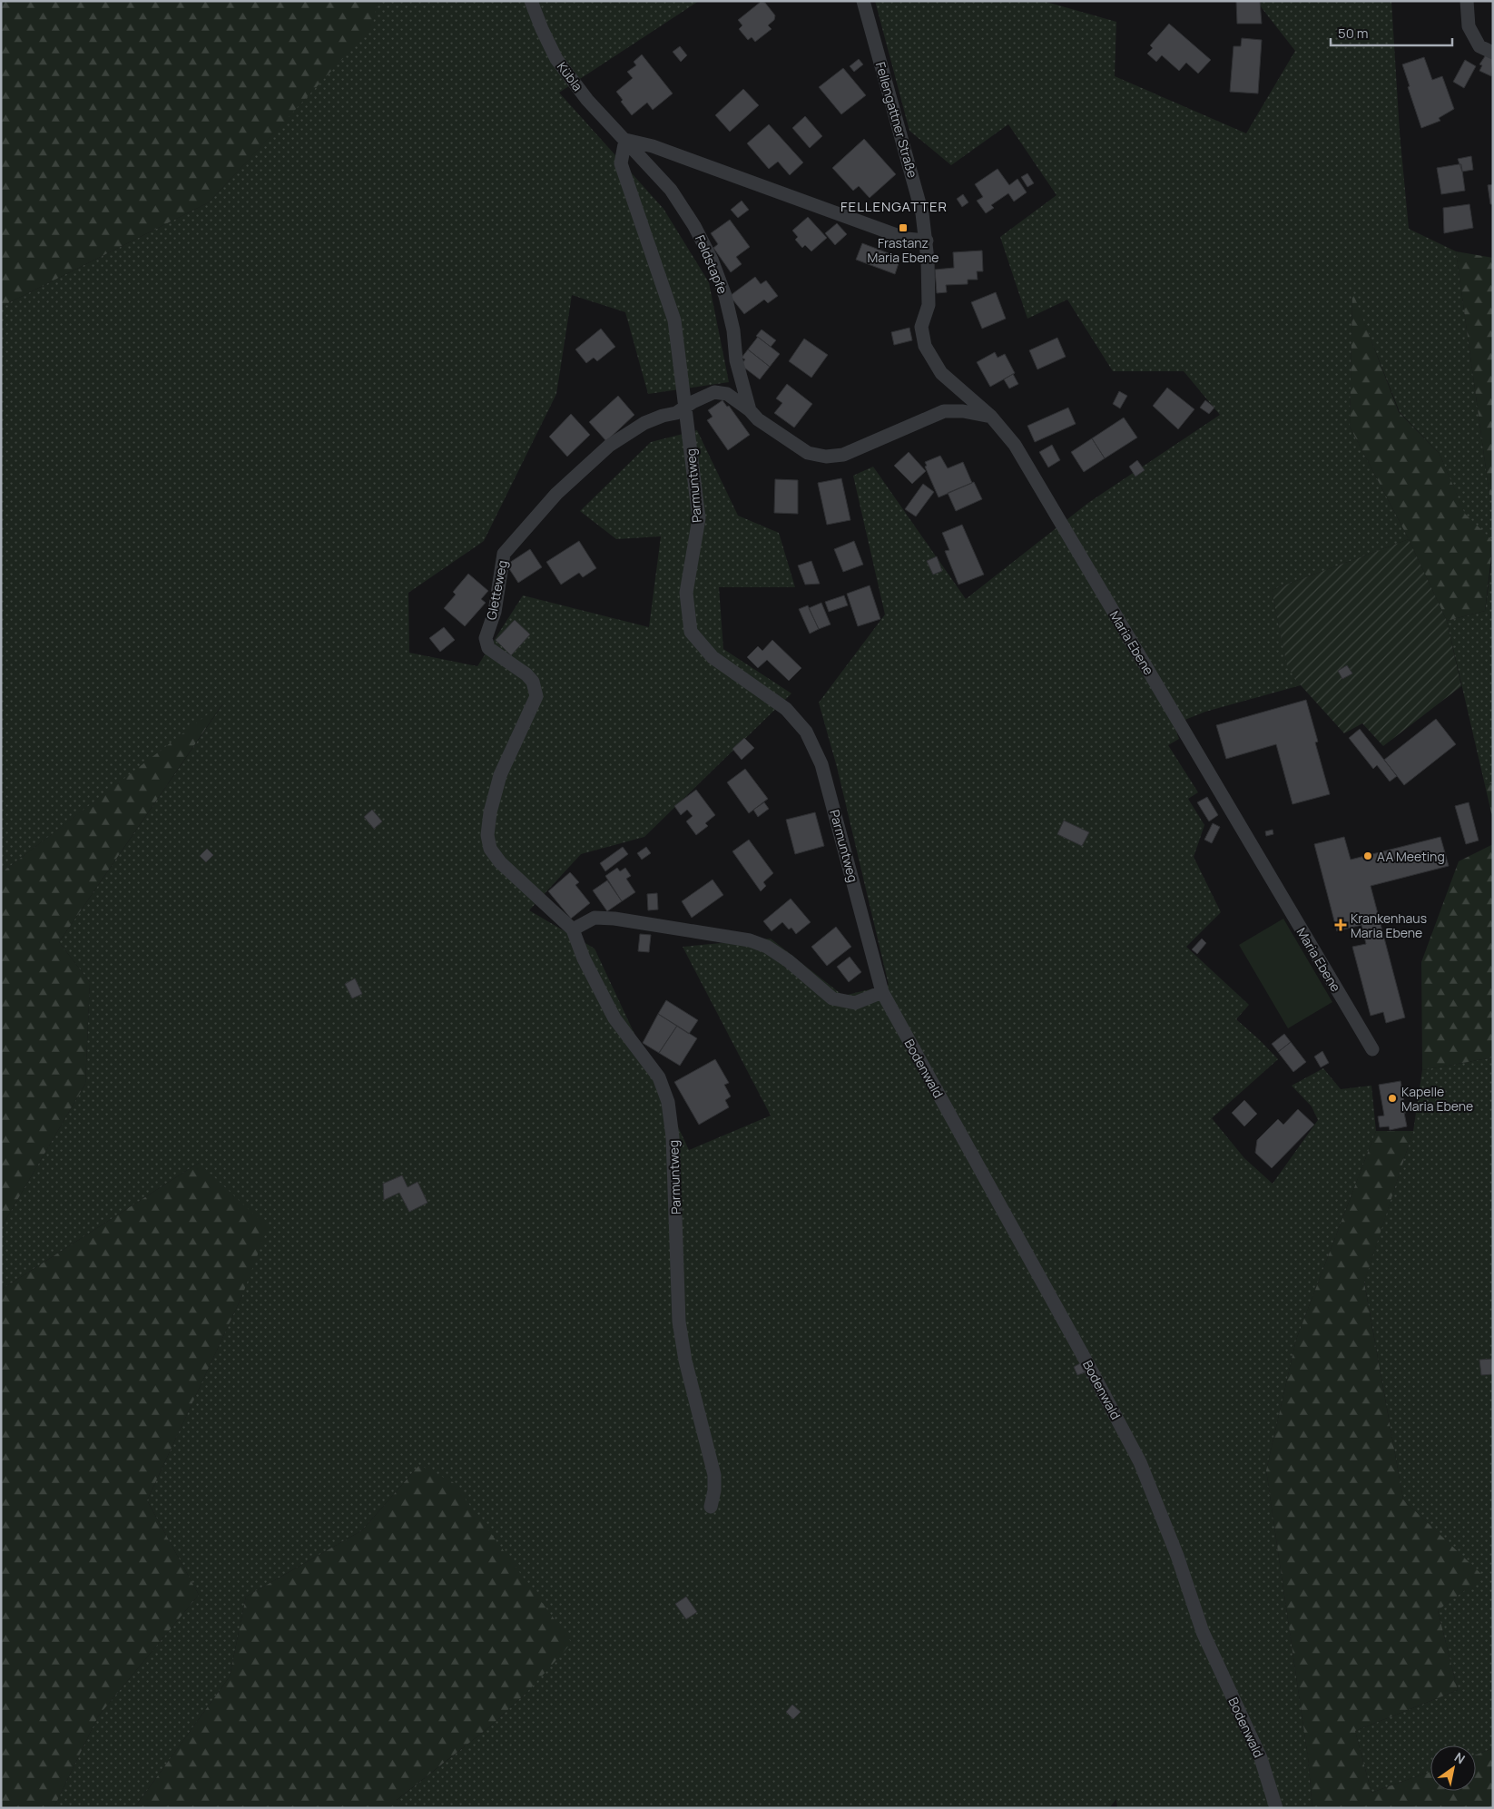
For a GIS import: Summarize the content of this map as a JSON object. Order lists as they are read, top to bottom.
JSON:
{
  "streets": {
    "street": [
      "Kübla",
      "Fellengattner Straße",
      "Feldstapfe",
      "Parmuntweg",
      "Gletteweg",
      "Maria Ebene",
      "Bodenwald"
    ]
  },
  "crossings": [
    ["Kübla", "Feldstapfe"],
    ["Kübla", "Parmuntweg"],
    ["Fellengattner Straße", "Maria Ebene"],
    ["Feldstapfe", "Parmuntweg"],
    ["Parmuntweg", "Gletteweg"],
    ["Parmuntweg", "Bodenwald"]
  ],
  "districts": ["FELLENGATTER"],
  "places": {
    "transit": ["Frastanz Maria Ebene"],
    "other": ["AA Meeting", "Kapelle Maria Ebene"],
    "health": ["Krankenhaus Maria Ebene"]
  },
  "scale_bar": "50 m",
  "north": "top right"
}
